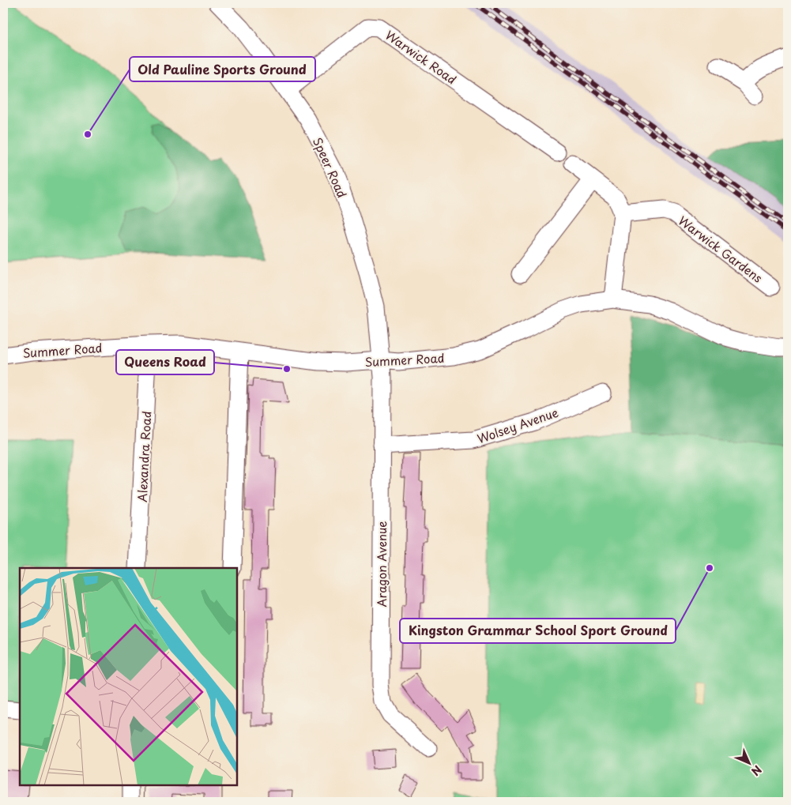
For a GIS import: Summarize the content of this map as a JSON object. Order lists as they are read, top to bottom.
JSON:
{
  "streets": {
    "street": [
      "Warwick Road",
      "Speer Road",
      "Warwick Gardens",
      "Summer Road",
      "Wolsey Avenue",
      "Alexandra Road",
      "Aragon Avenue"
    ]
  },
  "crossings": [
    ["Warwick Road", "Speer Road"],
    ["Speer Road", "Summer Road"],
    ["Speer Road", "Aragon Avenue"],
    ["Summer Road", "Alexandra Road"],
    ["Summer Road", "Aragon Avenue"],
    ["Wolsey Avenue", "Aragon Avenue"]
  ],
  "places": ["Old Pauline Sports Ground", "Queens Road", "Kingston Grammar School Sport Ground"],
  "north": "bottom right"
}
